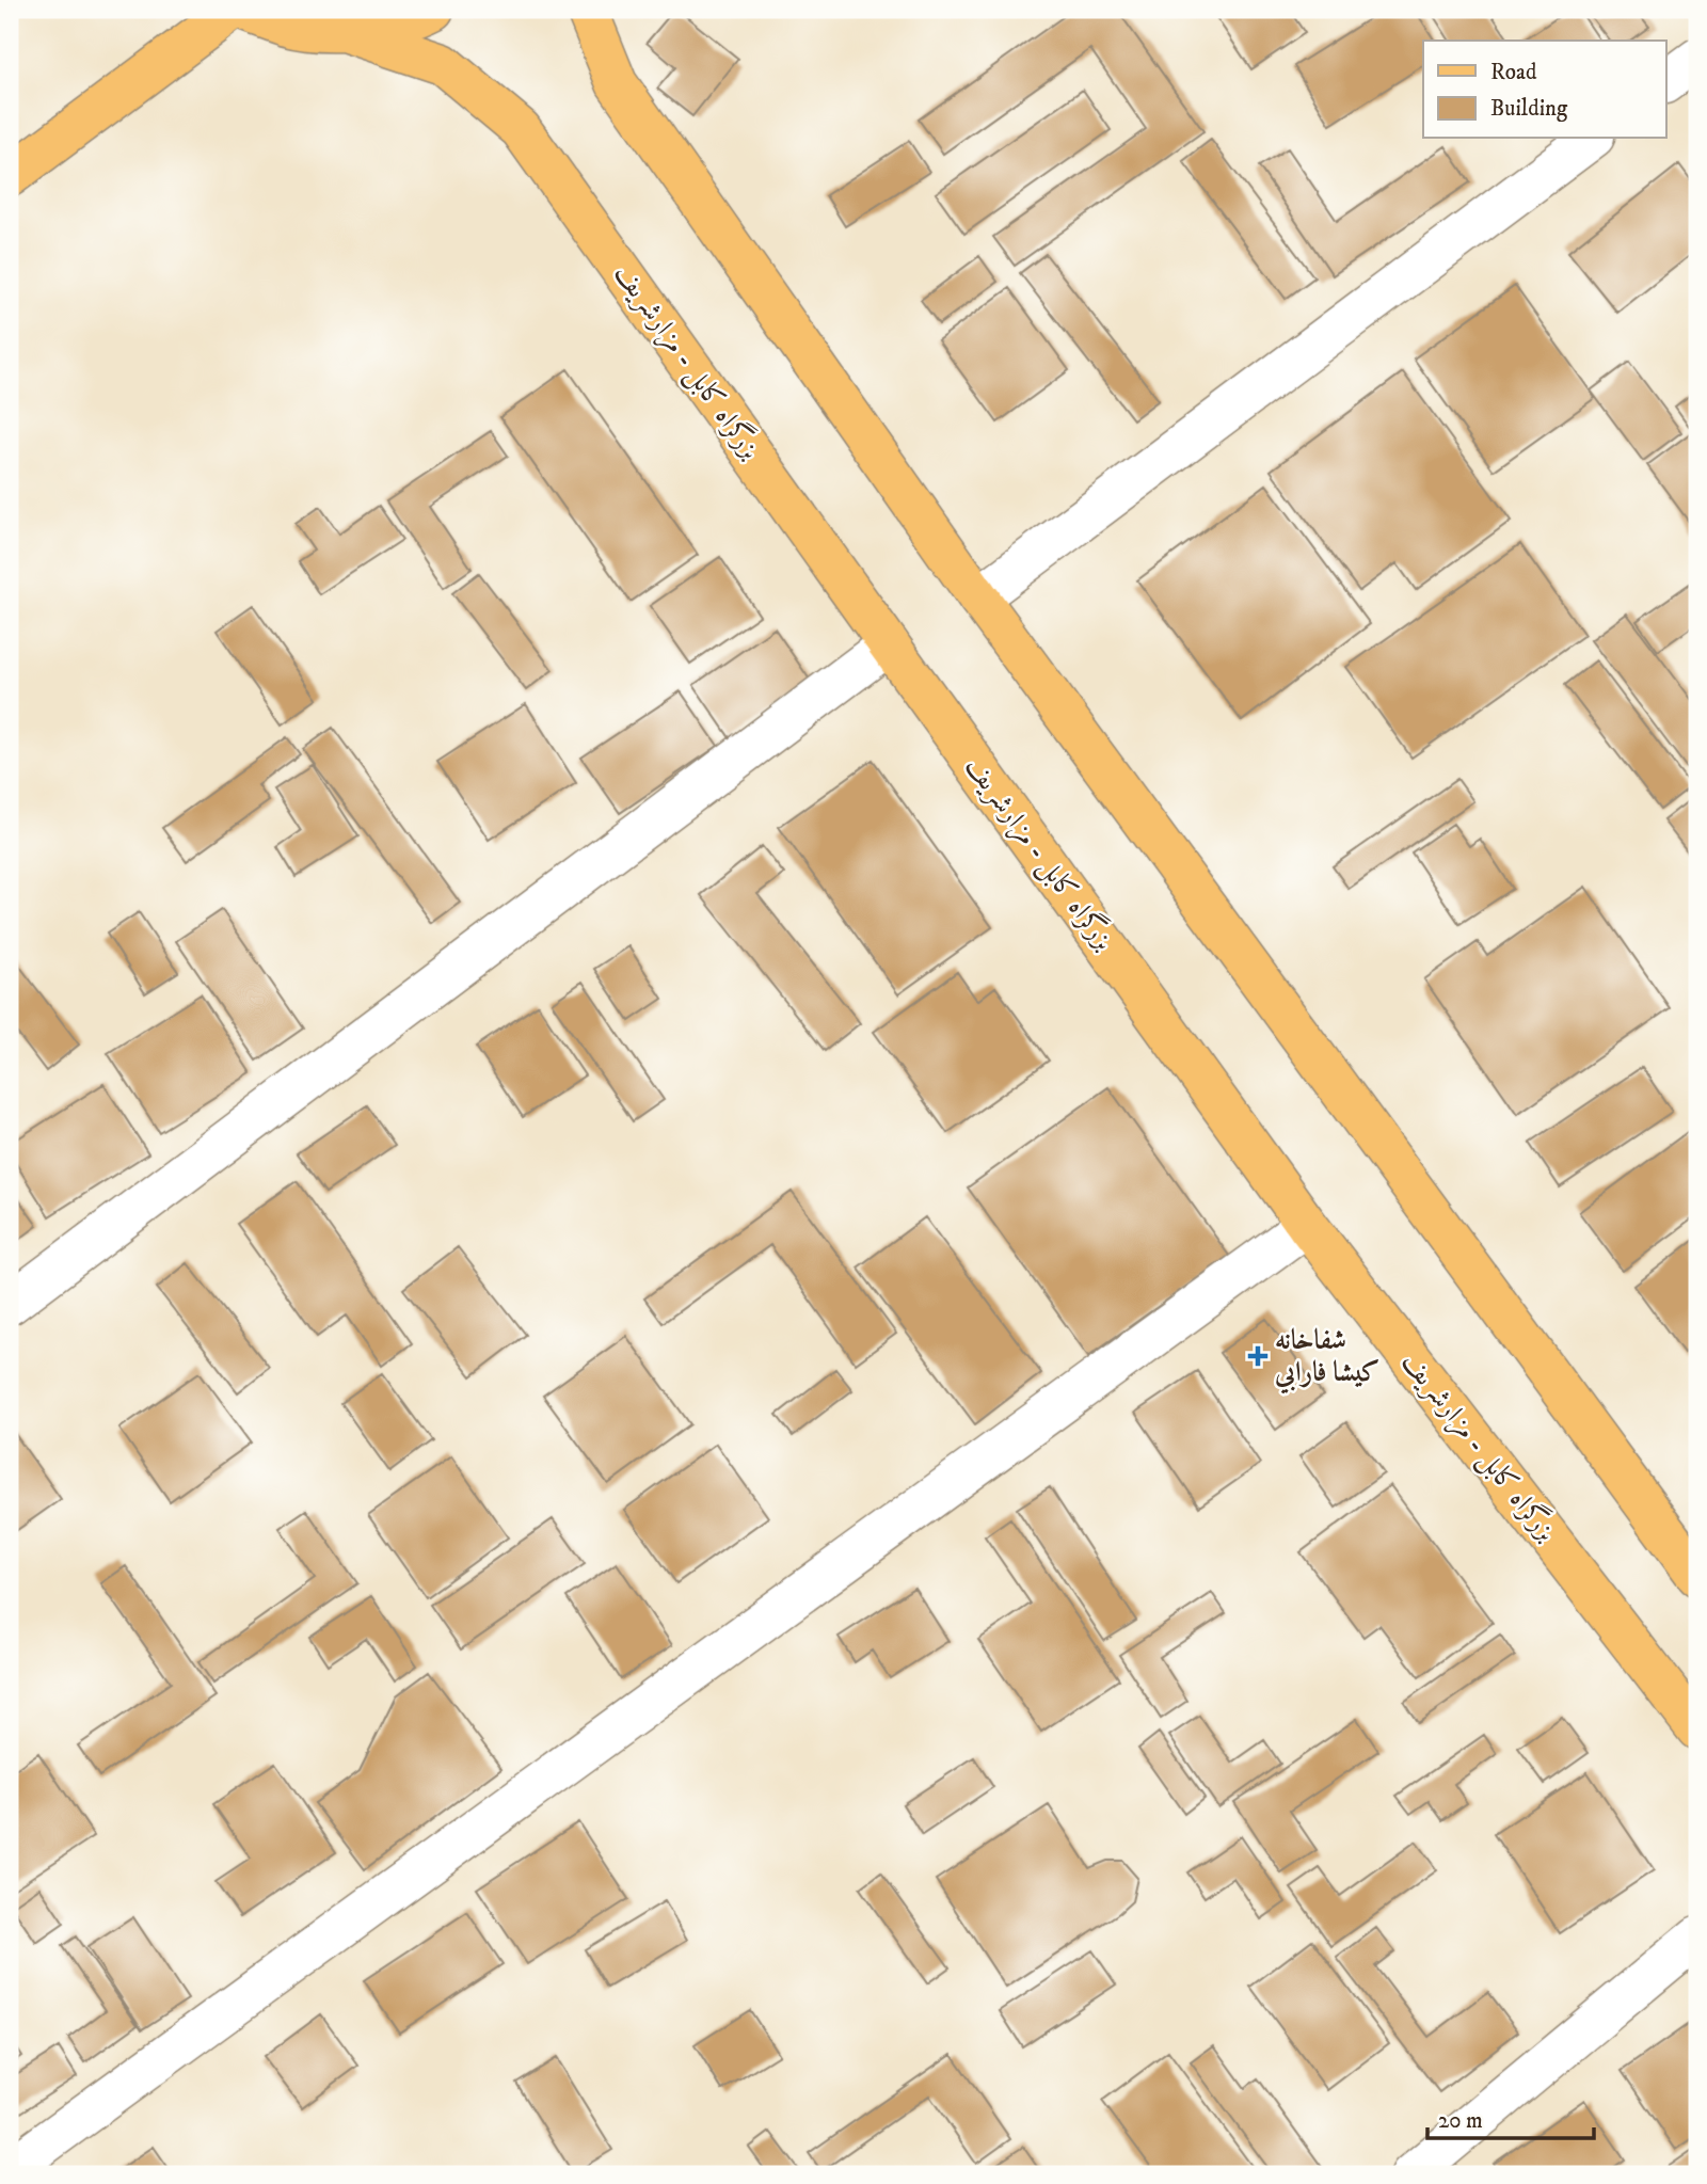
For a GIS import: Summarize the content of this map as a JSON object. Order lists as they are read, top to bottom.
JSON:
{
  "streets": {
    "main road": ["بزرگراه کابل - مزارشریف"]
  },
  "places": {
    "health": ["شفاخانه كيشا فارابي"]
  },
  "legend": ["Road", "Building"],
  "scale_bar": "20 m"
}
